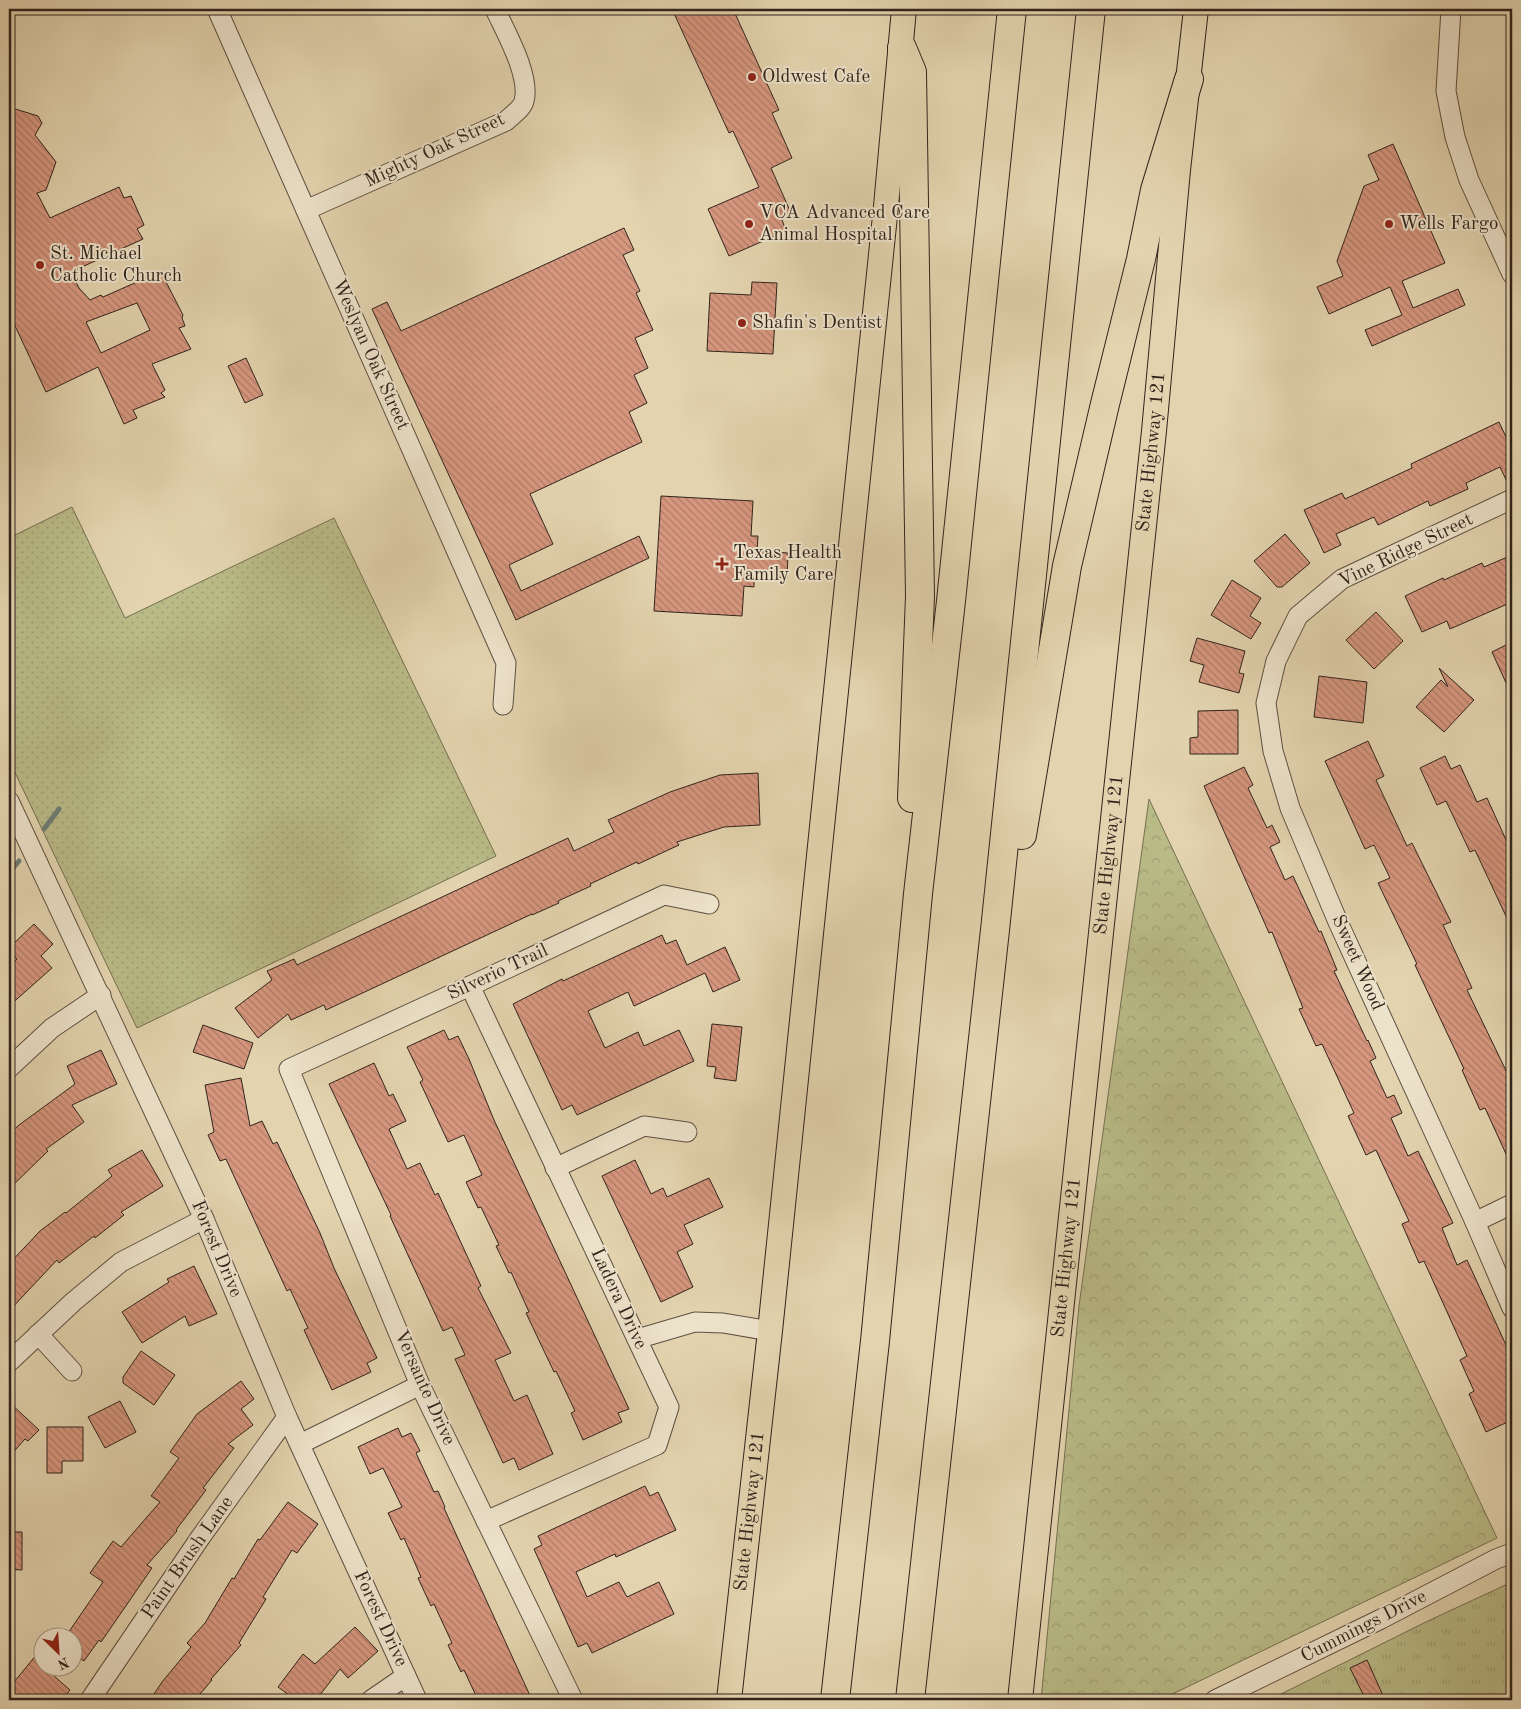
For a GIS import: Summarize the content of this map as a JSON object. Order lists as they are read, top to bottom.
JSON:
{
  "streets": {
    "main road": ["State Highway 121"],
    "street": [
      "Mighty Oak Street",
      "Weslyan Oak Street",
      "Vine Ridge Street",
      "Sweet Wood",
      "Silverio Trail",
      "Forest Drive",
      "Ladera Drive",
      "Versante Drive",
      "Paint Brush Lane",
      "Cummings Drive"
    ]
  },
  "crossings": [
    ["Mighty Oak Street", "Weslyan Oak Street"],
    ["Vine Ridge Street", "Sweet Wood"],
    ["Silverio Trail", "Ladera Drive"],
    ["Silverio Trail", "Versante Drive"],
    ["Forest Drive", "Paint Brush Lane"],
    ["Ladera Drive", "Versante Drive"]
  ],
  "places": {
    "other": [
      "Oldwest Cafe",
      "VCA Advanced Care Animal Hospital",
      "Wells Fargo",
      "St. Michael Catholic Church",
      "Shafin's Dentist"
    ],
    "health": ["Texas Health Family Care"]
  },
  "north": "bottom right"
}
